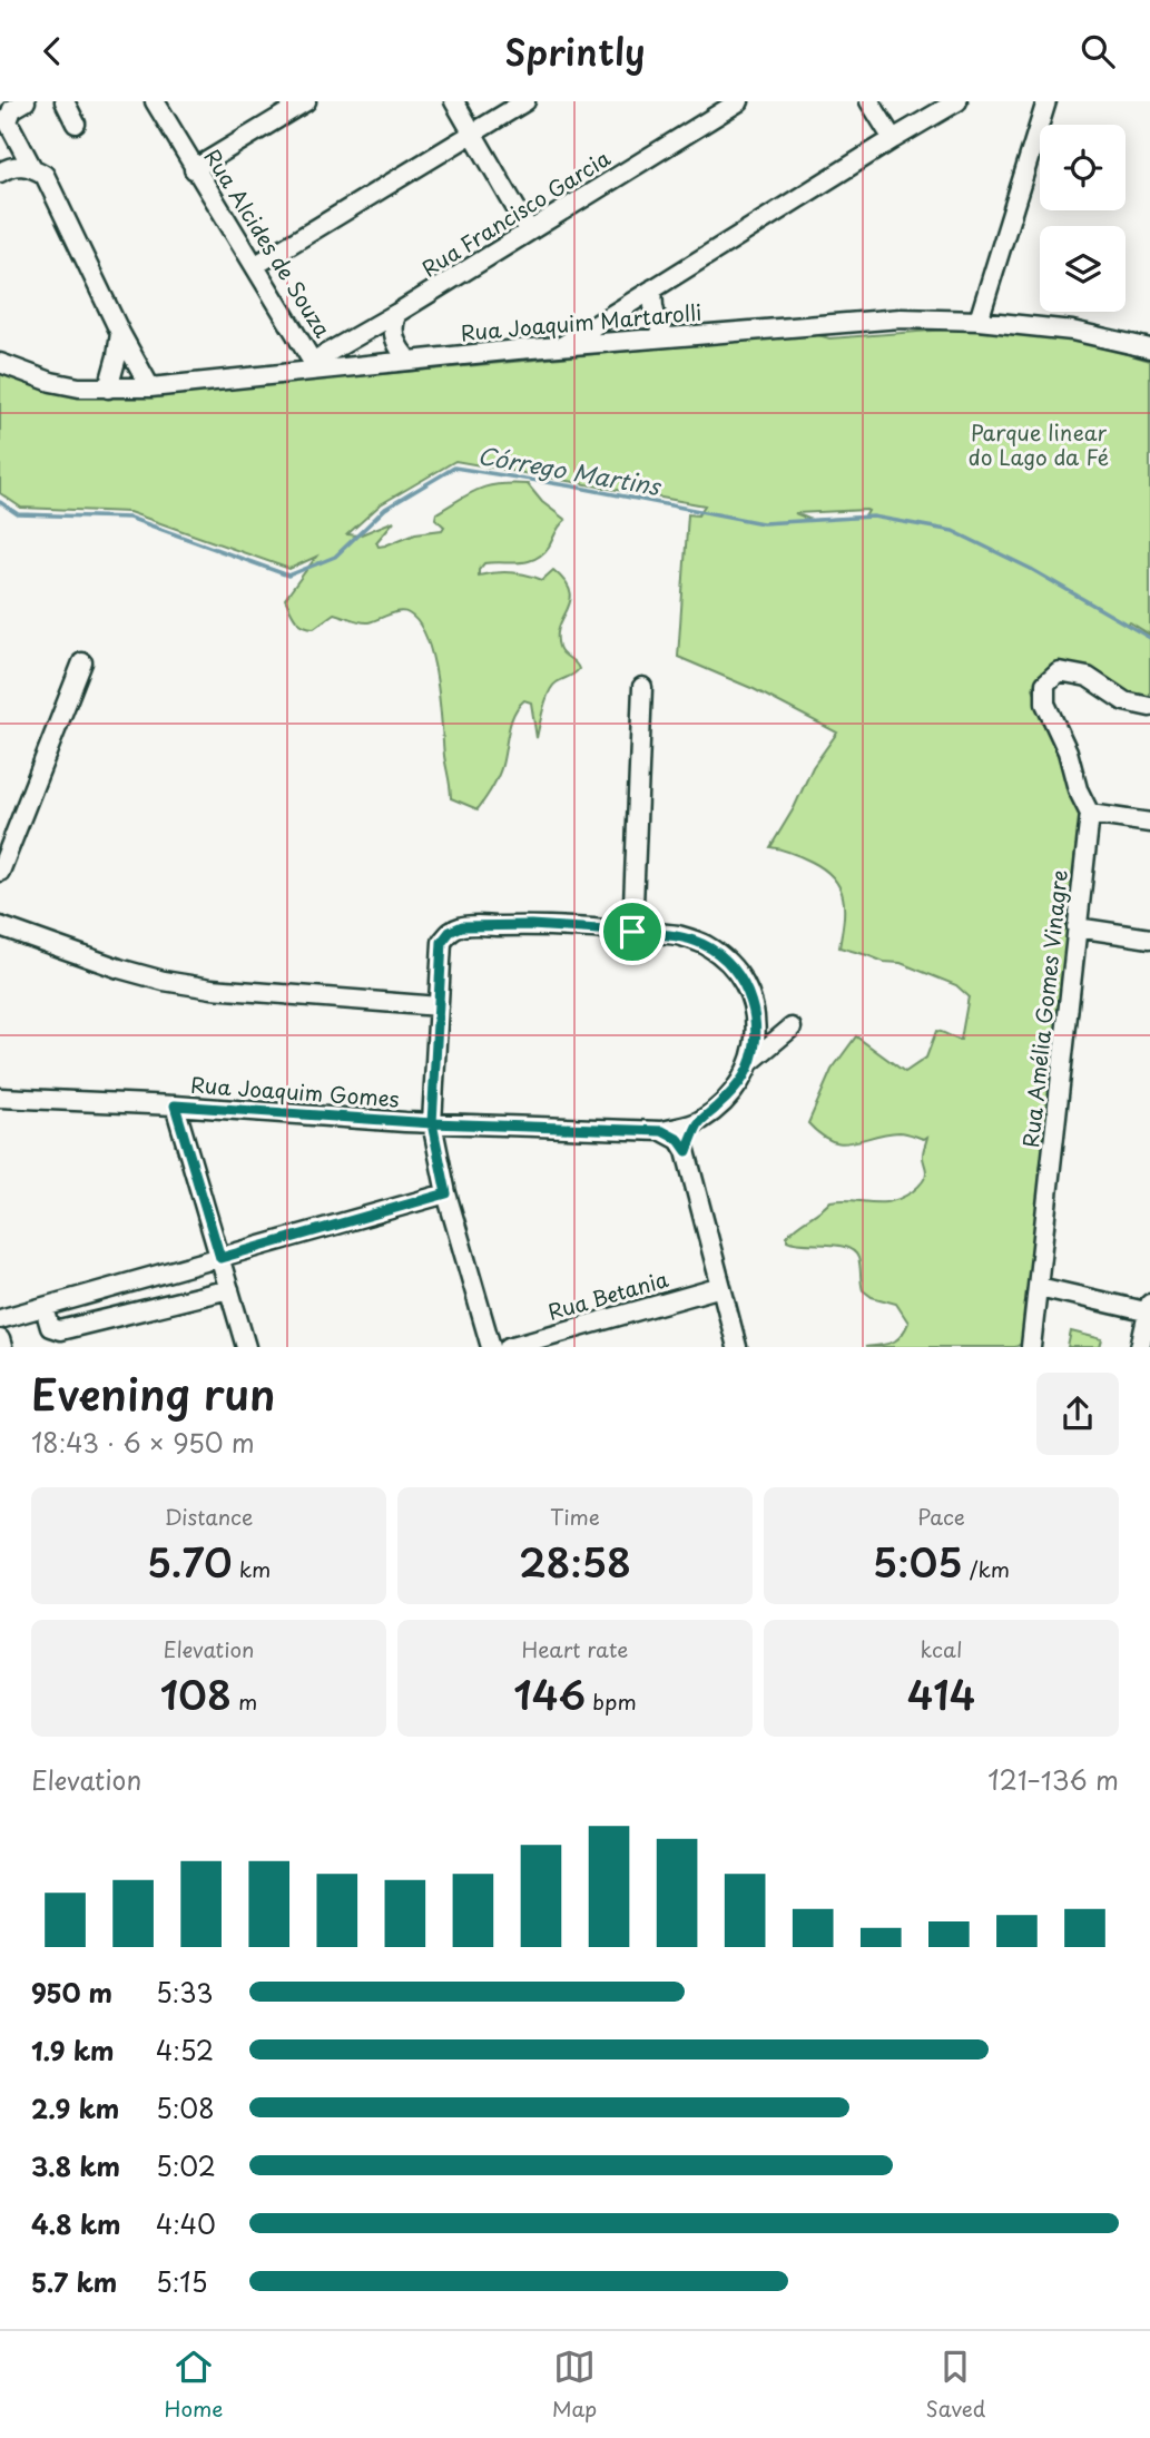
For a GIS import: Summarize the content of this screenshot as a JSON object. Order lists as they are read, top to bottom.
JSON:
{
  "streets": {
    "street": [
      "Rua Francisco Garcia",
      "Rua Alcides de Souza",
      "Rua Joaquim Martarolli",
      "Rua Amélia Gomes Vinagre",
      "Rua Joaquim Gomes",
      "Rua Betania"
    ]
  },
  "crossings": [
    ["Rua Francisco Garcia", "Rua Alcides de Souza"],
    ["Rua Francisco Garcia", "Rua Joaquim Martarolli"],
    ["Rua Alcides de Souza", "Rua Joaquim Martarolli"]
  ],
  "water": ["Córrego Martins"],
  "parks": ["Parque linear do Lago da Fé"],
  "page": {
    "header": "Sprintly",
    "heading": ["Evening run", "18:43 · 6 × 950 m"],
    "stats": [
      ["Distance", "5.70 km"],
      ["Time", "28:58"],
      ["Pace", "5:05 /km"],
      ["Elevation", "108 m"],
      ["Heart rate", "146 bpm"],
      ["kcal", "414"]
    ],
    "chart": ["Elevation", "121–136 m"],
    "list": [
      {
        "name": "950 m",
        "note": "5:33"
      },
      {
        "name": "1.9 km",
        "note": "4:52"
      },
      {
        "name": "2.9 km",
        "note": "5:08"
      },
      {
        "name": "3.8 km",
        "note": "5:02"
      },
      {
        "name": "4.8 km",
        "note": "4:40"
      },
      {
        "name": "5.7 km",
        "note": "5:15"
      }
    ],
    "tabs": ["Home", "Map", "Saved"]
  }
}
